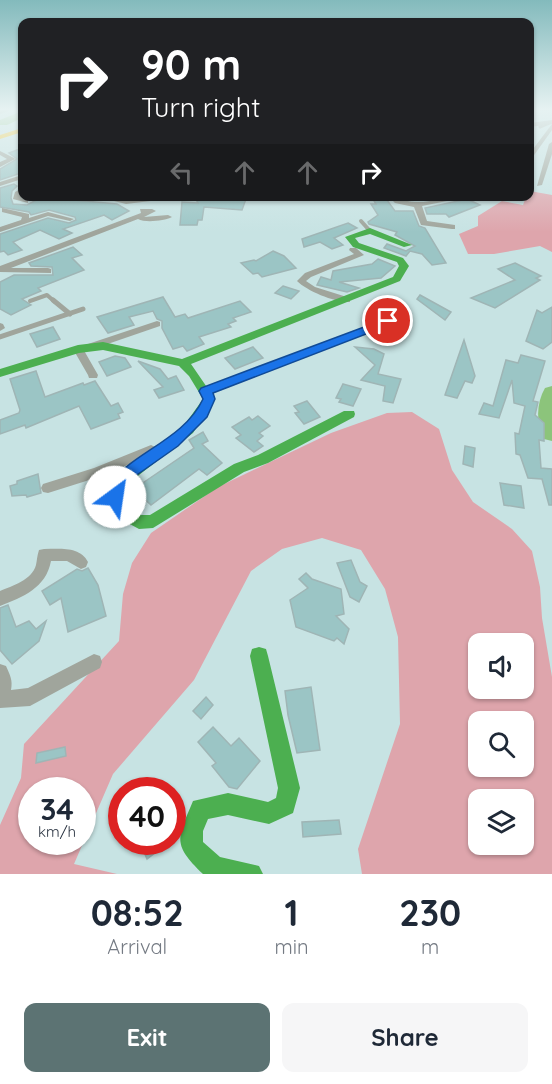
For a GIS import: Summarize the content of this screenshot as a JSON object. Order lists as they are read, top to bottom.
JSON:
{
  "page": {
    "turn": ["90 m", "Turn right"],
    "speed": "34 km/h",
    "limit": "40",
    "eta": [
      "08:52",
      "Arrival",
      "1",
      "min",
      "230",
      "m"
    ],
    "buttons": ["Exit", "Share"]
  }
}
